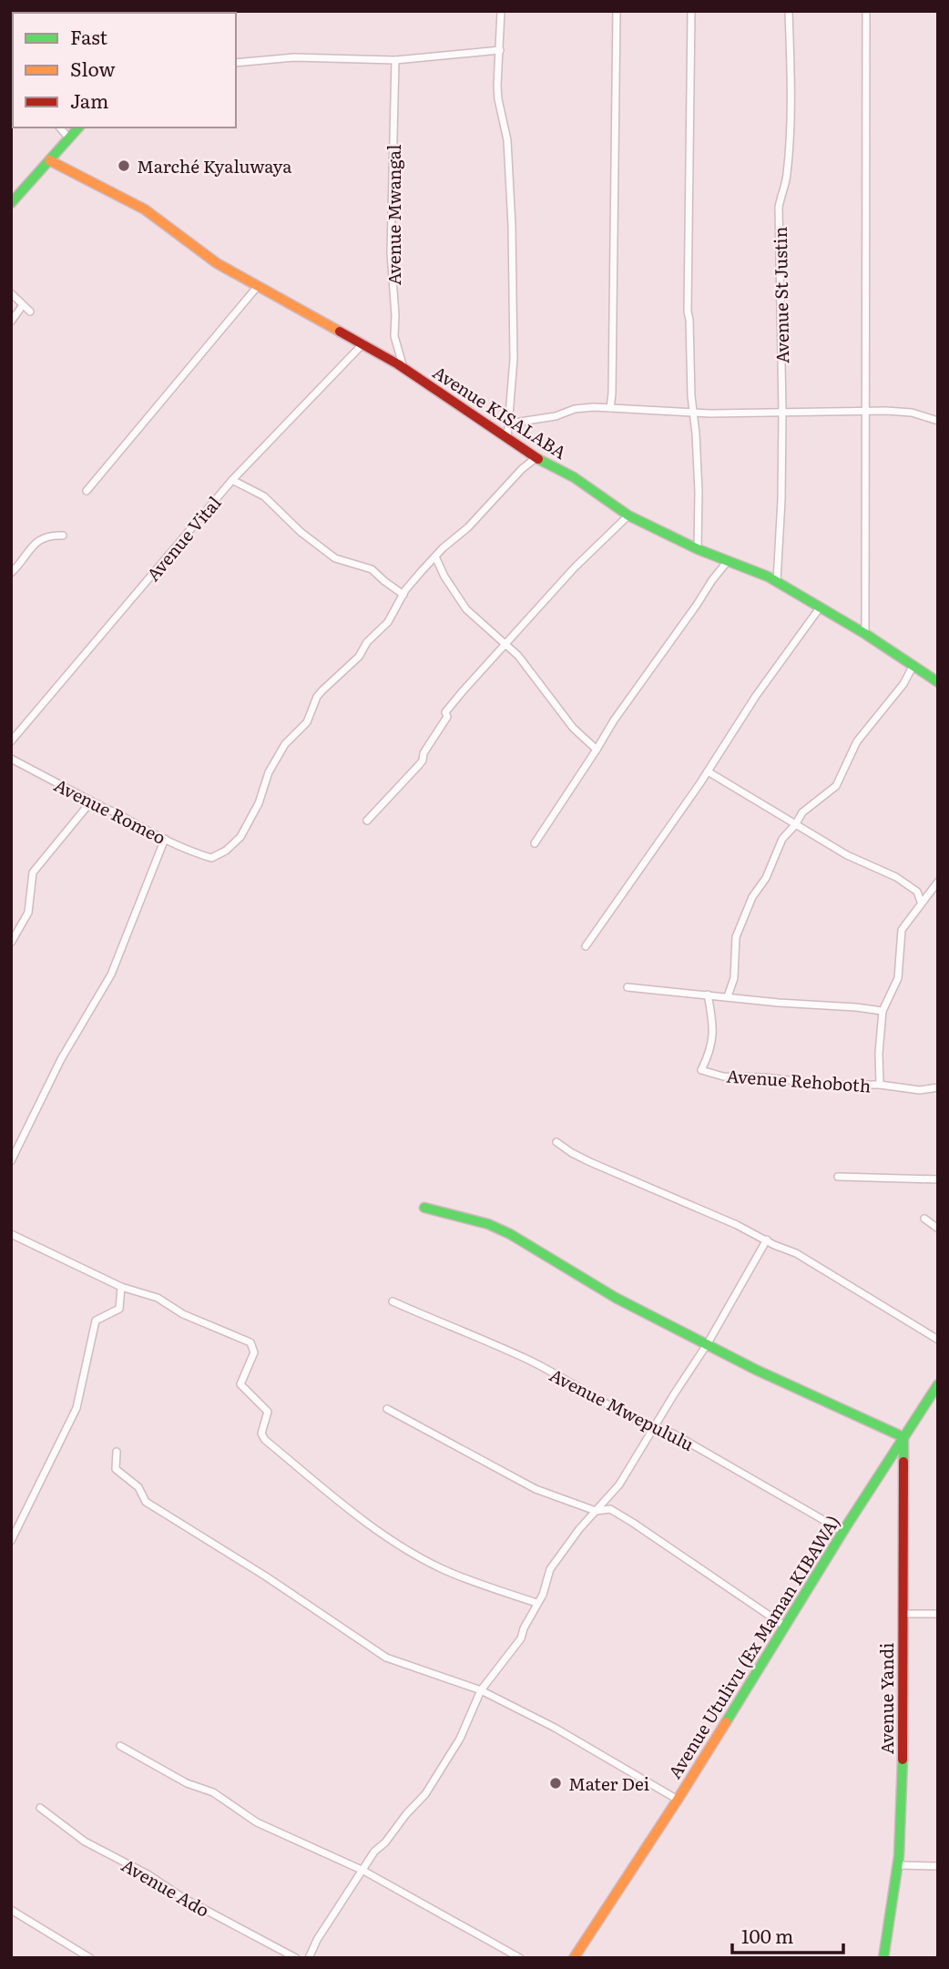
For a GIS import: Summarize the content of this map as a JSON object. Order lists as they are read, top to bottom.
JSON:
{
  "streets": {
    "street": [
      "Avenue Mwangal",
      "Avenue St Justin",
      "Avenue KISALABA",
      "Avenue Vital",
      "Avenue Romeo",
      "Avenue Rehoboth",
      "Avenue Mwepululu",
      "Avenue Utulivu (Ex Maman KIBAWA)",
      "Avenue Yandi",
      "Avenue Ado"
    ]
  },
  "crossings": [
    ["Avenue Mwangal", "Avenue KISALABA"],
    ["Avenue St Justin", "Avenue KISALABA"],
    ["Avenue KISALABA", "Avenue Vital"],
    ["Avenue Mwepululu", "Avenue Utulivu (Ex Maman KIBAWA)"],
    ["Avenue Utulivu (Ex Maman KIBAWA)", "Avenue Yandi"]
  ],
  "places": ["Marché Kyaluwaya", "Mater Dei"],
  "legend": ["Fast", "Slow", "Jam"],
  "scale_bar": "100 m"
}
